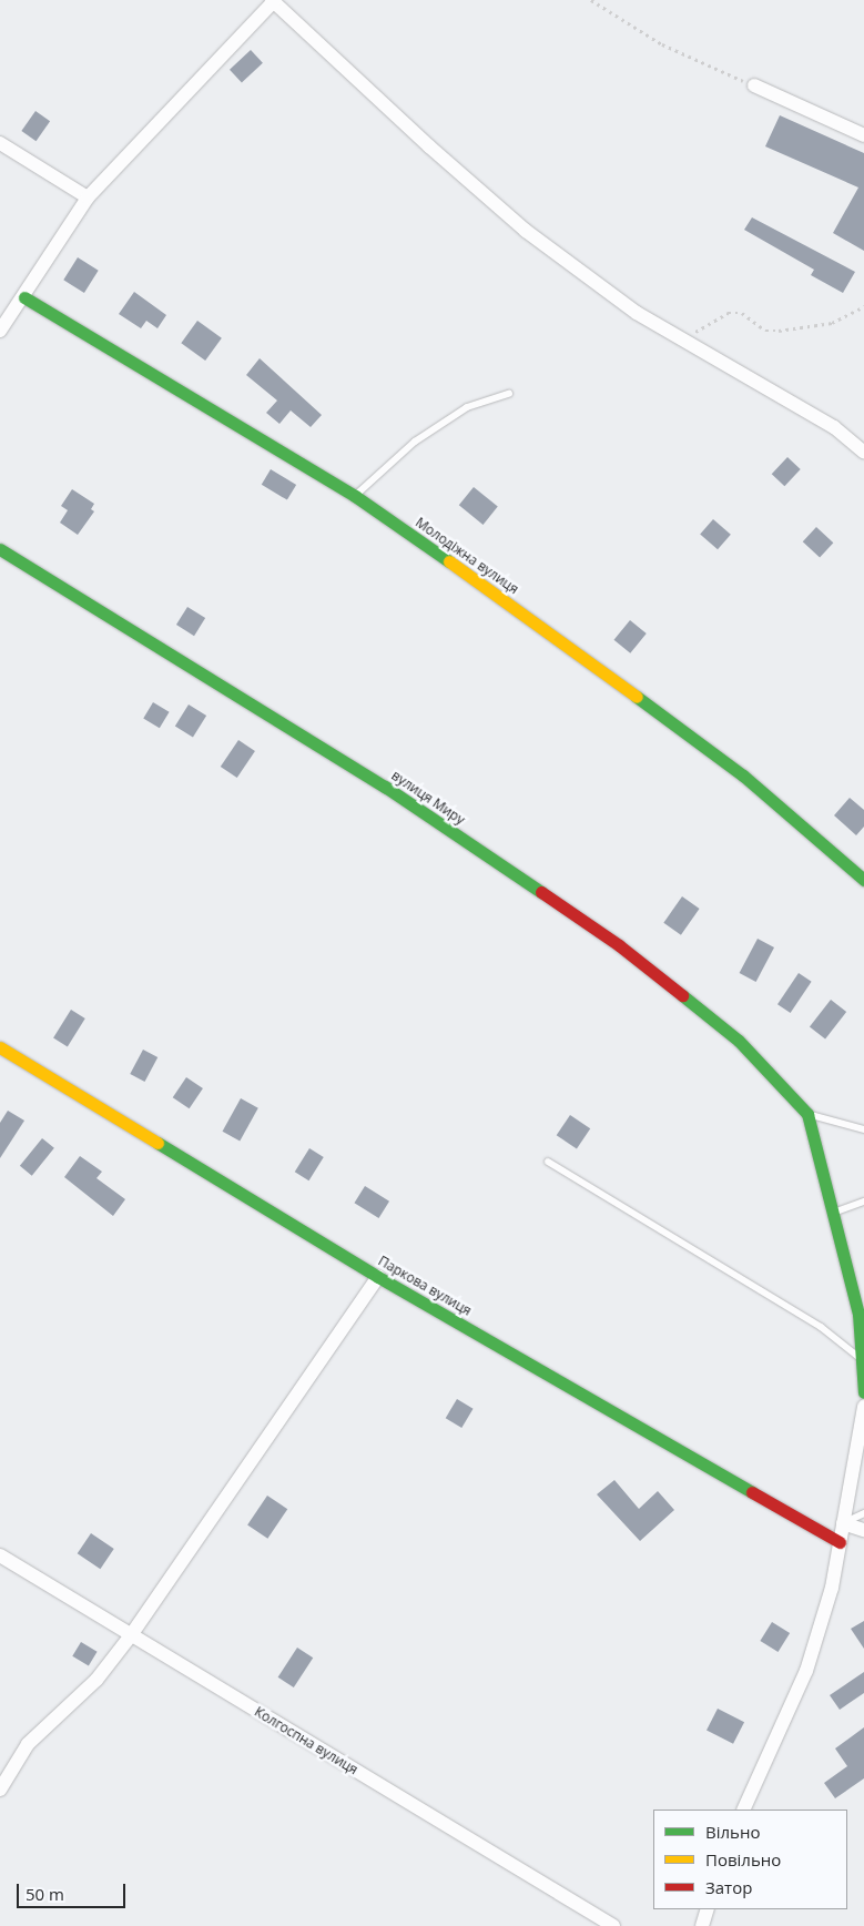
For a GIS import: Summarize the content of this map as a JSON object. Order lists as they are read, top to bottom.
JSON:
{
  "streets": {
    "street": [
      "Молодіжна вулиця",
      "вулиця Миру",
      "Паркова вулиця",
      "Колгоспна вулиця"
    ]
  },
  "legend": ["Вільно", "Повільно", "Затор"],
  "scale_bar": "50 m"
}
